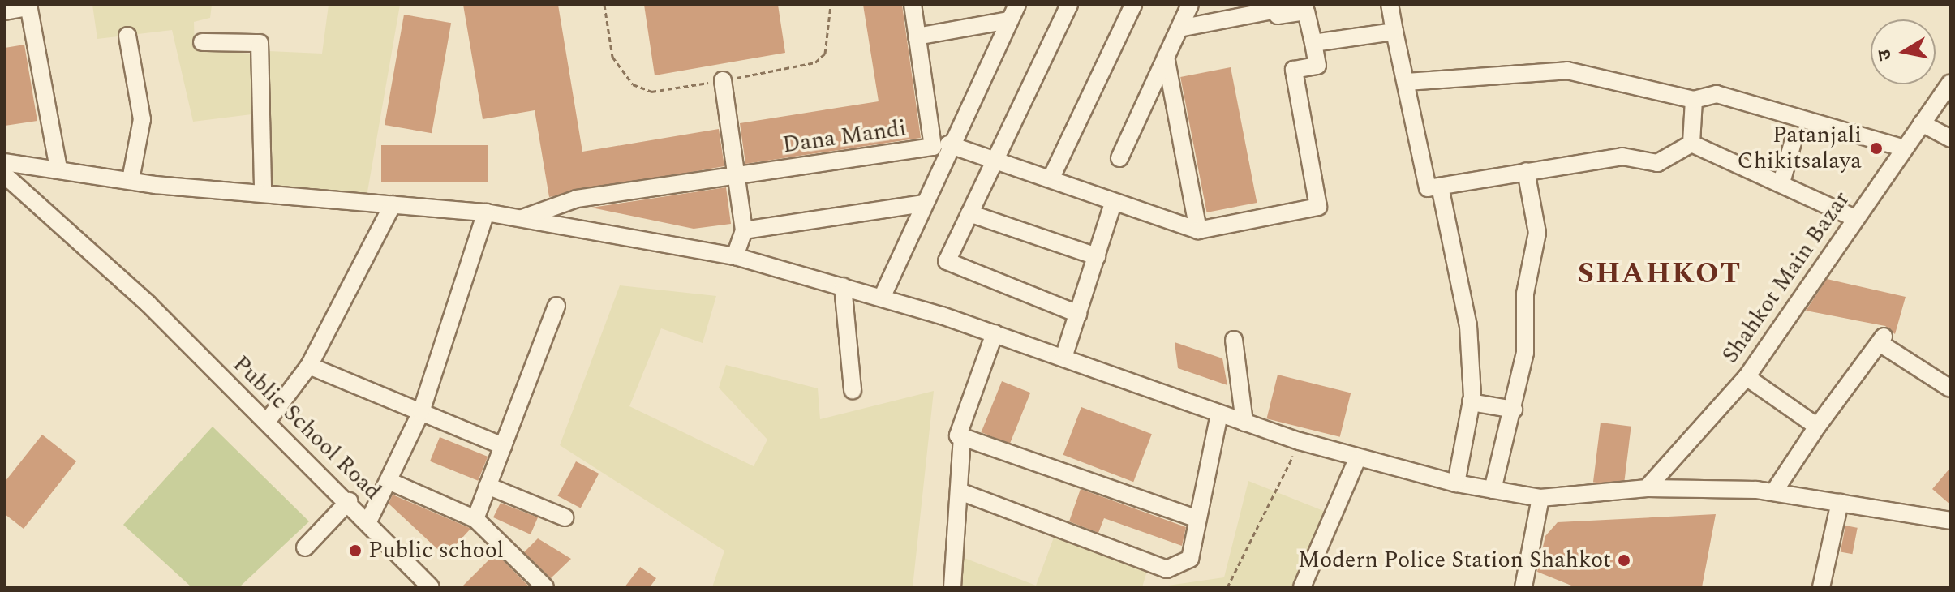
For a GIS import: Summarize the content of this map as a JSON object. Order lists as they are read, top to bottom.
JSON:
{
  "streets": {
    "street": ["Dana Mandi", "Shahkot Main Bazar", "Public School Road"]
  },
  "districts": ["SHAHKOT"],
  "places": ["Patanjali Chikitsalaya", "Public school", "Modern Police Station Shahkot"],
  "north": "left"
}
